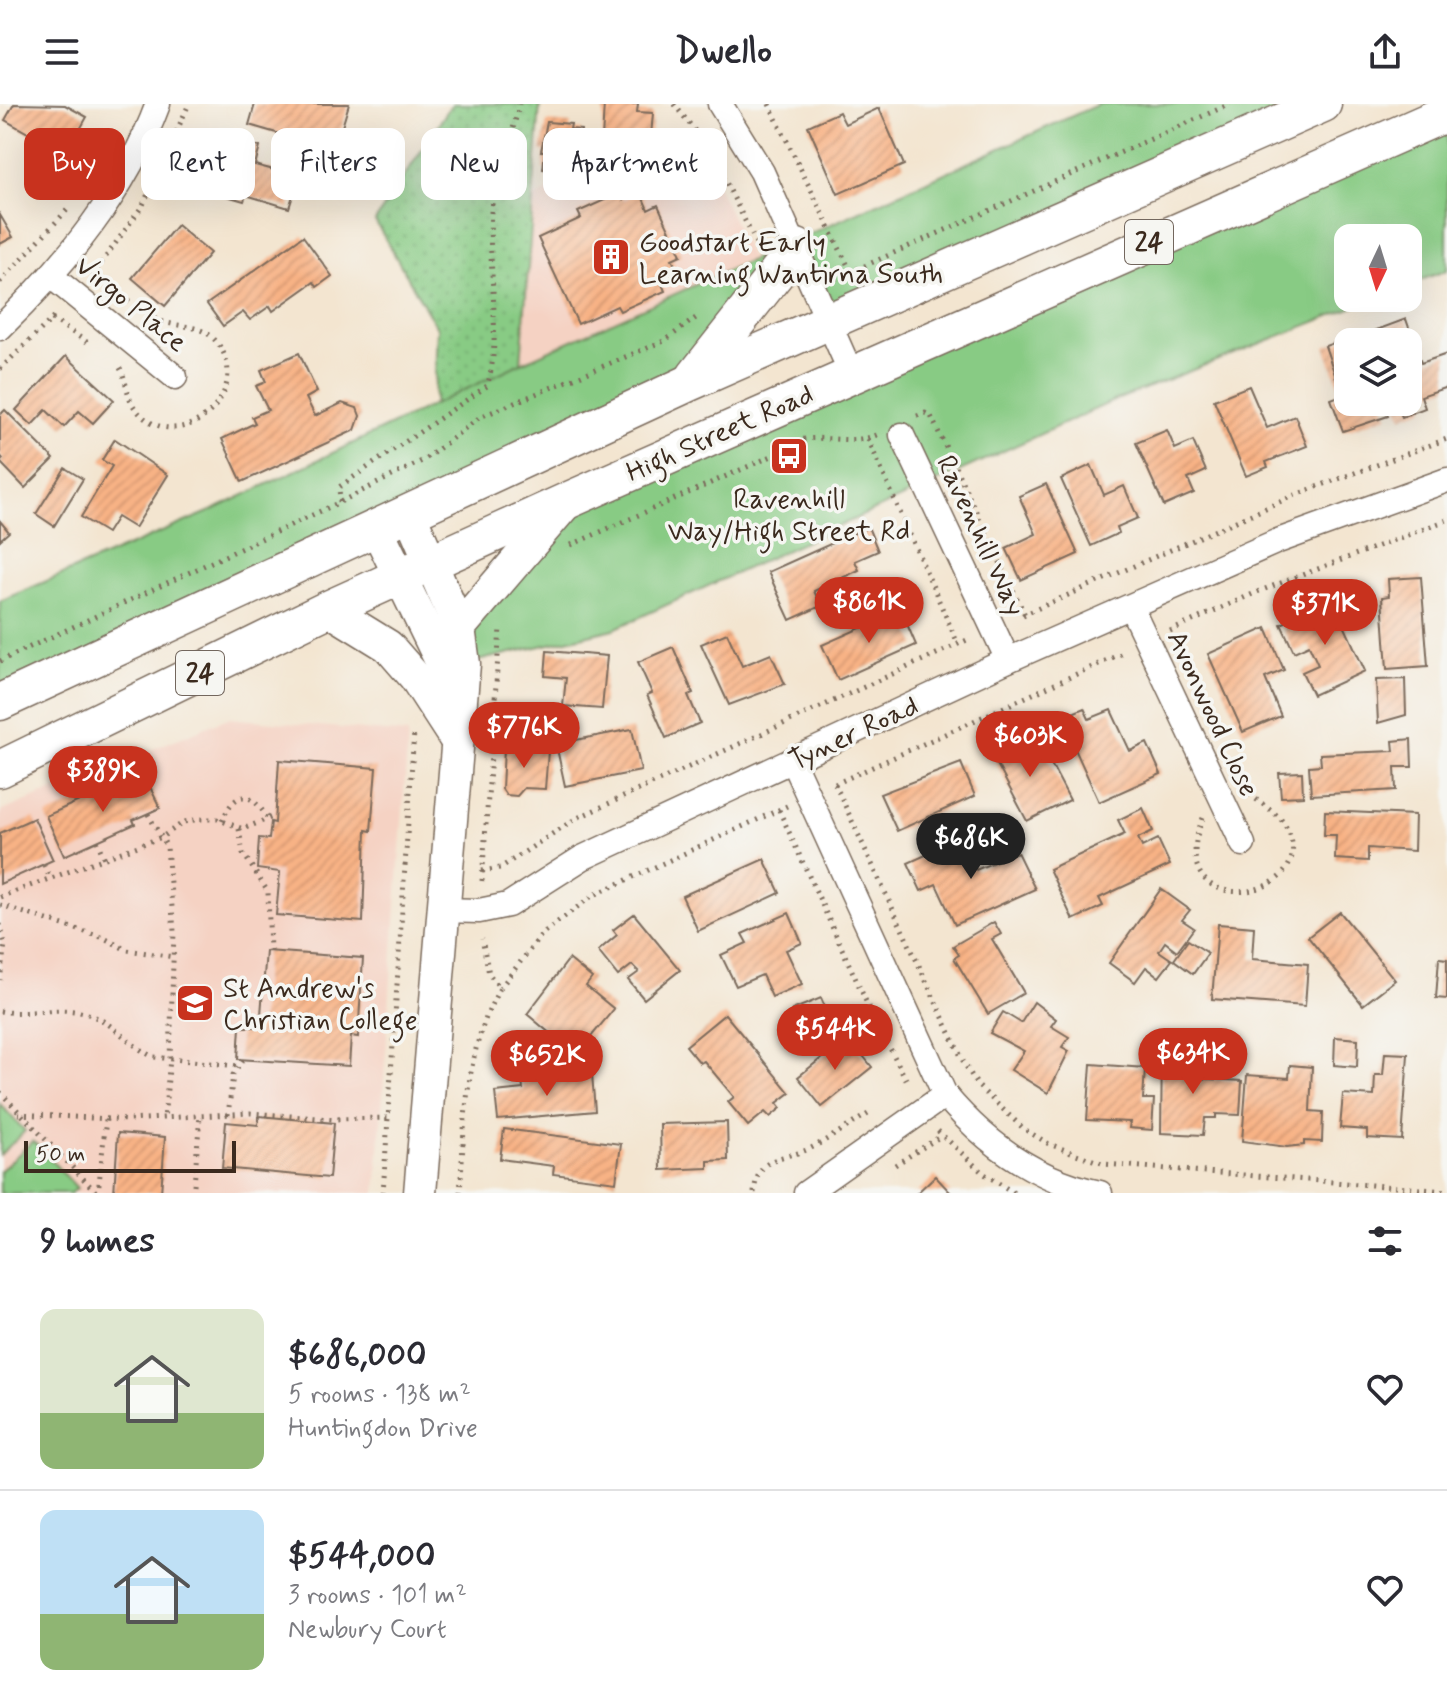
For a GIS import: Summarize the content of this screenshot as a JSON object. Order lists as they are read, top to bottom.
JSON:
{
  "streets": {
    "main road": ["24", "High Street Road"],
    "street": [
      "Virgo Place",
      "Ravenhill Way",
      "Avonwood Close",
      "Tyner Road"
    ]
  },
  "crossings": [
    ["Ravenhill Way", "Tyner Road"],
    ["Avonwood Close", "Tyner Road"]
  ],
  "places": {
    "building": ["Goodstart Early Learning Wantirna South"],
    "bus stop": ["Ravenhill Way/High Street Rd"],
    "school or university": ["St Andrew's Christian College"]
  },
  "scale_bar": "50 m",
  "north": "bottom",
  "page": {
    "header": "Dwello",
    "chip": [
      "Buy",
      "Rent",
      "Filters",
      "New",
      "Apartment"
    ],
    "price": [
      "$861K",
      "$371K",
      "$776K",
      "$603K",
      "$389K",
      "$686K",
      "$544K",
      "$634K",
      "$652K"
    ],
    "scale": "50 m",
    "heading": "9 homes",
    "list": [
      {
        "name": "$686,000",
        "note": "5 rooms · 138 m² · Huntingdon Drive"
      },
      {
        "name": "$544,000",
        "note": "3 rooms · 101 m² · Newbury Court"
      }
    ]
  }
}
